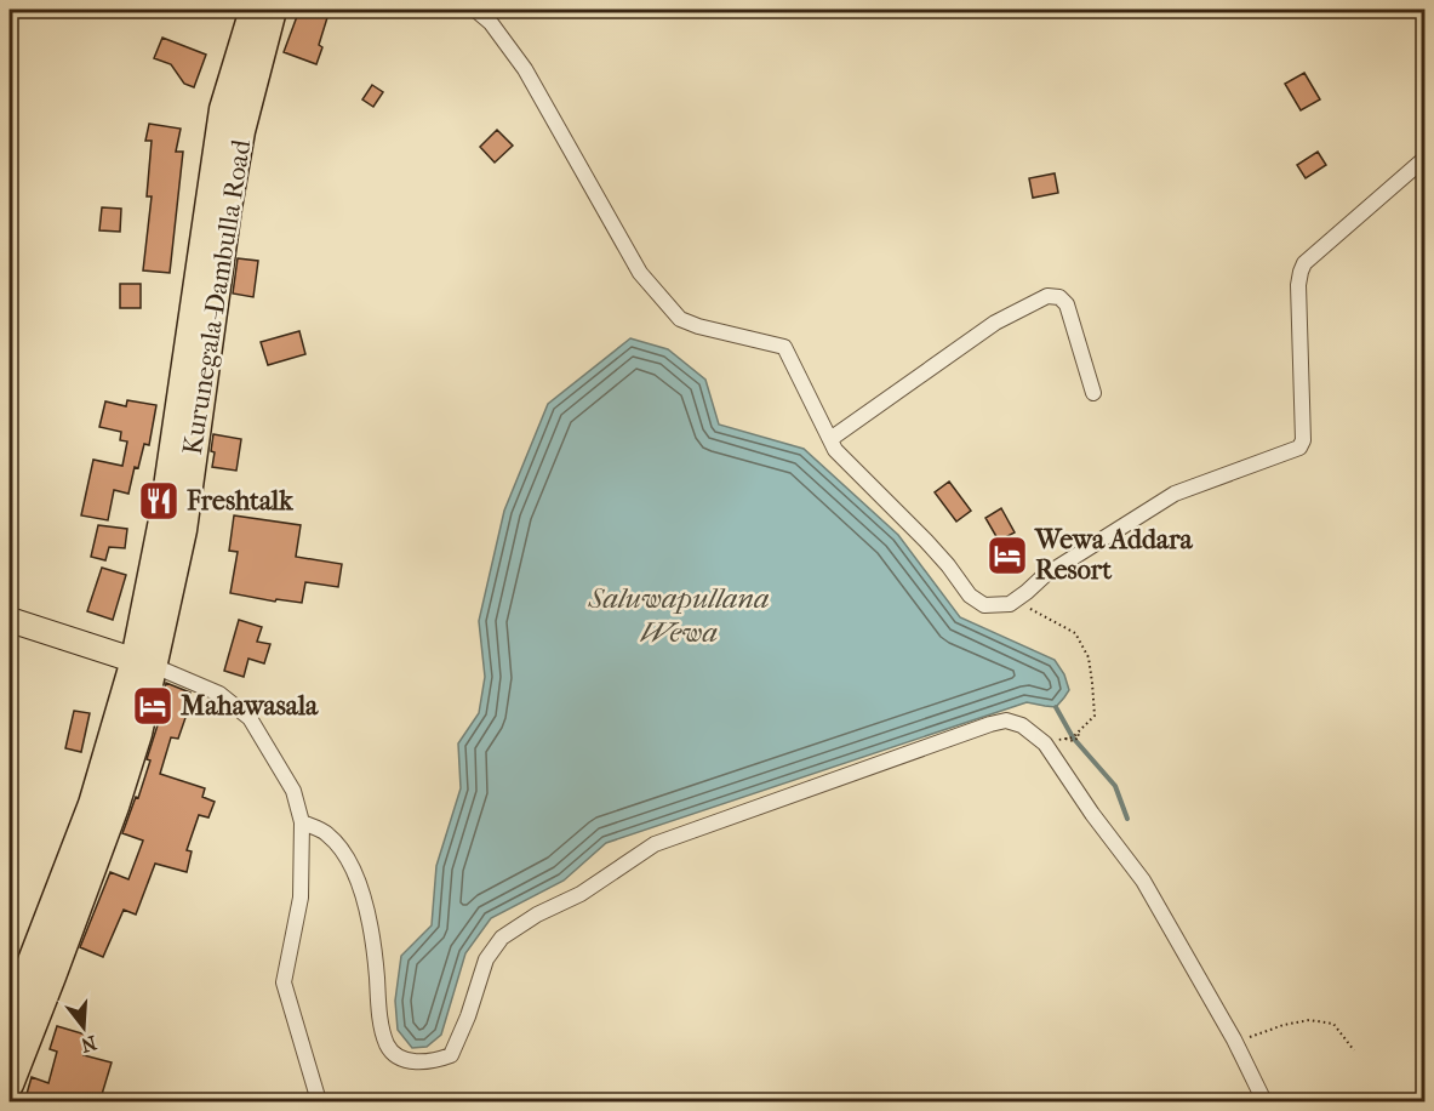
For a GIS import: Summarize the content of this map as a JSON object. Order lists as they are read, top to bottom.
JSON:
{
  "streets": {
    "highway": ["Kurunegala-Dambulla Road"]
  },
  "water": ["Saluwapullana Wewa"],
  "places": {
    "restaurant": ["Freshtalk"],
    "hotel": ["Wewa Addara Resort", "Mahawasala"]
  },
  "north": "bottom"
}
